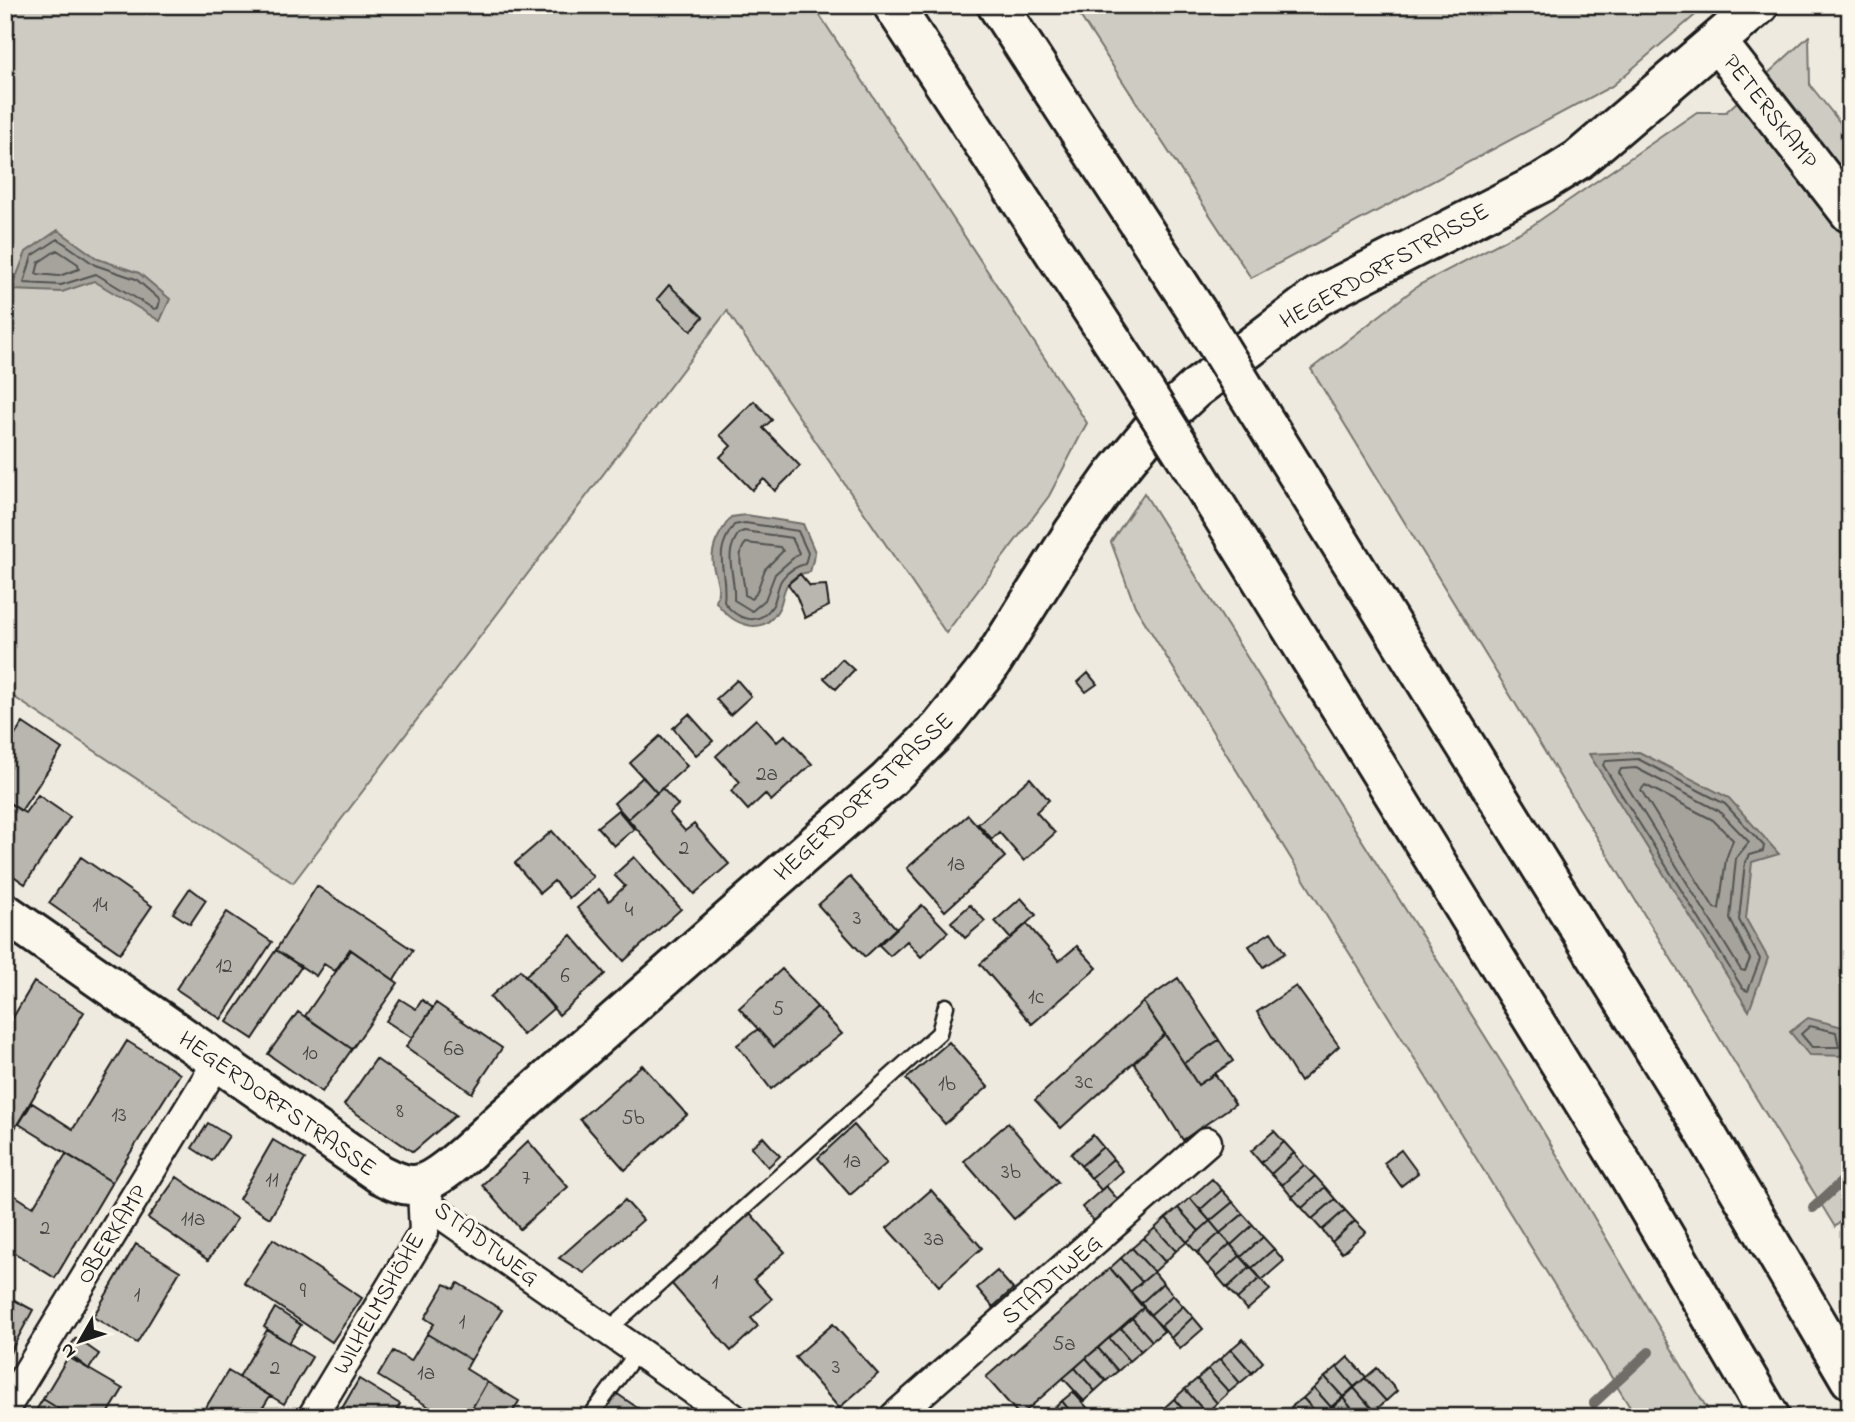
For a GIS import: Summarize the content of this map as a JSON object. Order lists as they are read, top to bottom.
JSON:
{
  "streets": {
    "main road": ["PETERSKAMP", "HEGERDORFSTRASSE"],
    "street": ["OBERKAMP", "STADTWEG", "WILHELMSHÖHE"]
  },
  "crossings": [
    ["PETERSKAMP", "HEGERDORFSTRASSE"],
    ["HEGERDORFSTRASSE", "OBERKAMP"],
    ["HEGERDORFSTRASSE", "STADTWEG"],
    ["HEGERDORFSTRASSE", "WILHELMSHÖHE"],
    ["STADTWEG", "WILHELMSHÖHE"]
  ],
  "house_numbers": [
    "2a",
    "2",
    "1a",
    "14",
    "4",
    "3",
    "12",
    "6",
    "1c",
    "5",
    "6a",
    "10",
    "3c",
    "1b",
    "8",
    "13",
    "5b",
    "1a",
    "3b",
    "7",
    "11",
    "11a",
    "2",
    "3a",
    "1",
    "9",
    "1",
    "1",
    "5a",
    "3",
    "2",
    "1a"
  ],
  "north": "bottom left"
}
